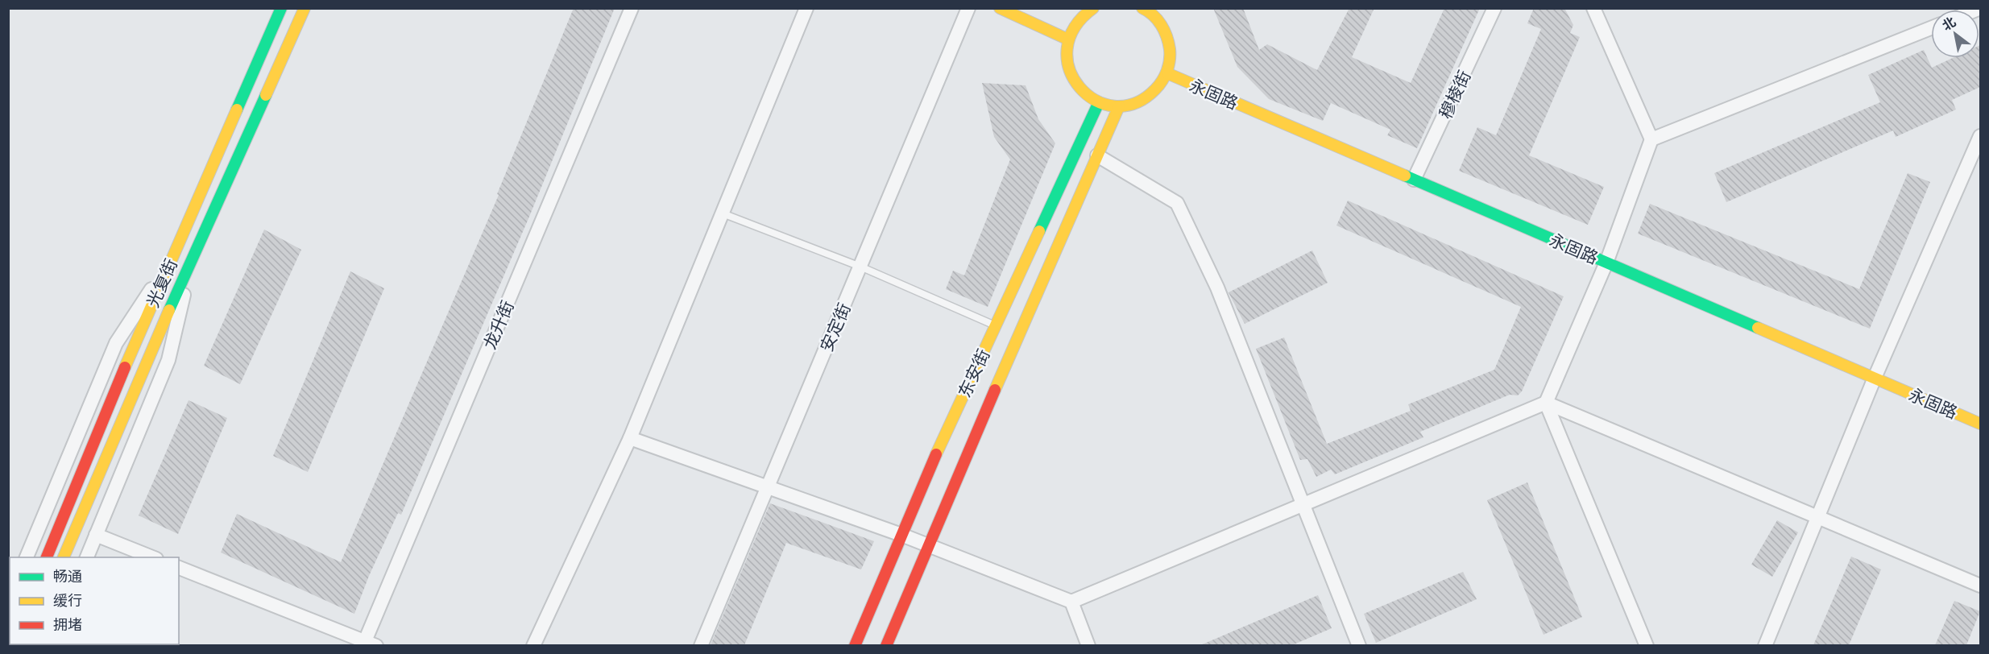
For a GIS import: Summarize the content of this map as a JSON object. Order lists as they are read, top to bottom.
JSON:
{
  "streets": {
    "main road": ["永固路", "光复街", "东安街"],
    "street": ["穆棱街", "龙升街", "安定街"]
  },
  "crossings": [
    ["永固路", "穆棱街"]
  ],
  "legend": ["畅通", "缓行", "拥堵"],
  "north": "top left"
}
